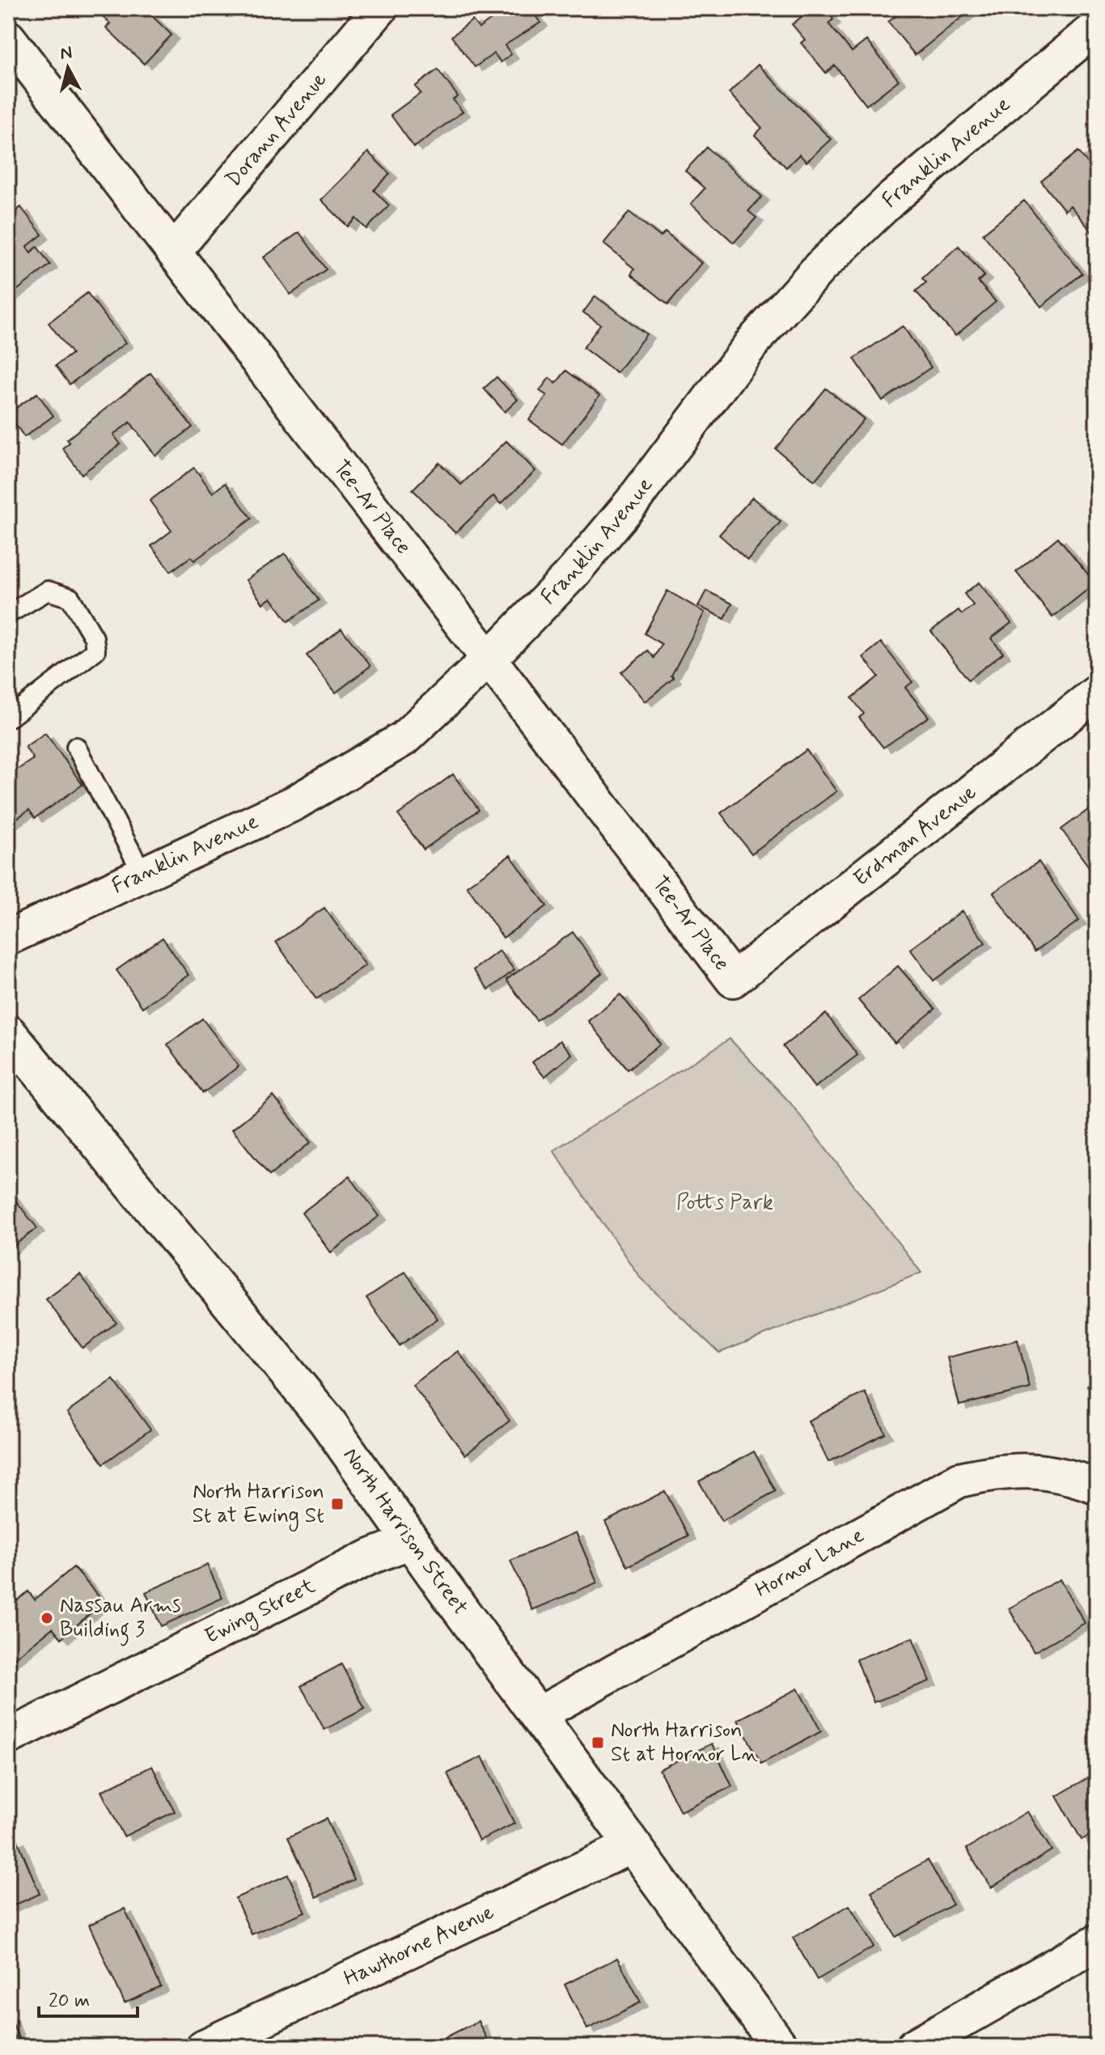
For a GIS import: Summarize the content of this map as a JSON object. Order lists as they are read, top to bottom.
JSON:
{
  "streets": {
    "street": [
      "Dorann Avenue",
      "Franklin Avenue",
      "Tee-Ar Place",
      "Erdman Avenue",
      "North Harrison Street",
      "Hornor Lane",
      "Ewing Street",
      "Hawthorne Avenue"
    ]
  },
  "crossings": [
    ["Dorann Avenue", "Tee-Ar Place"],
    ["Franklin Avenue", "Tee-Ar Place"],
    ["Tee-Ar Place", "Erdman Avenue"],
    ["North Harrison Street", "Hornor Lane"],
    ["North Harrison Street", "Ewing Street"],
    ["North Harrison Street", "Hawthorne Avenue"]
  ],
  "parks": ["Potts Park"],
  "places": {
    "transit": ["North Harrison St at Ewing St", "North Harrison St at Hornor Ln"],
    "other": ["Nassau Arms Building 3"]
  },
  "scale_bar": "20 m",
  "north": "top"
}
